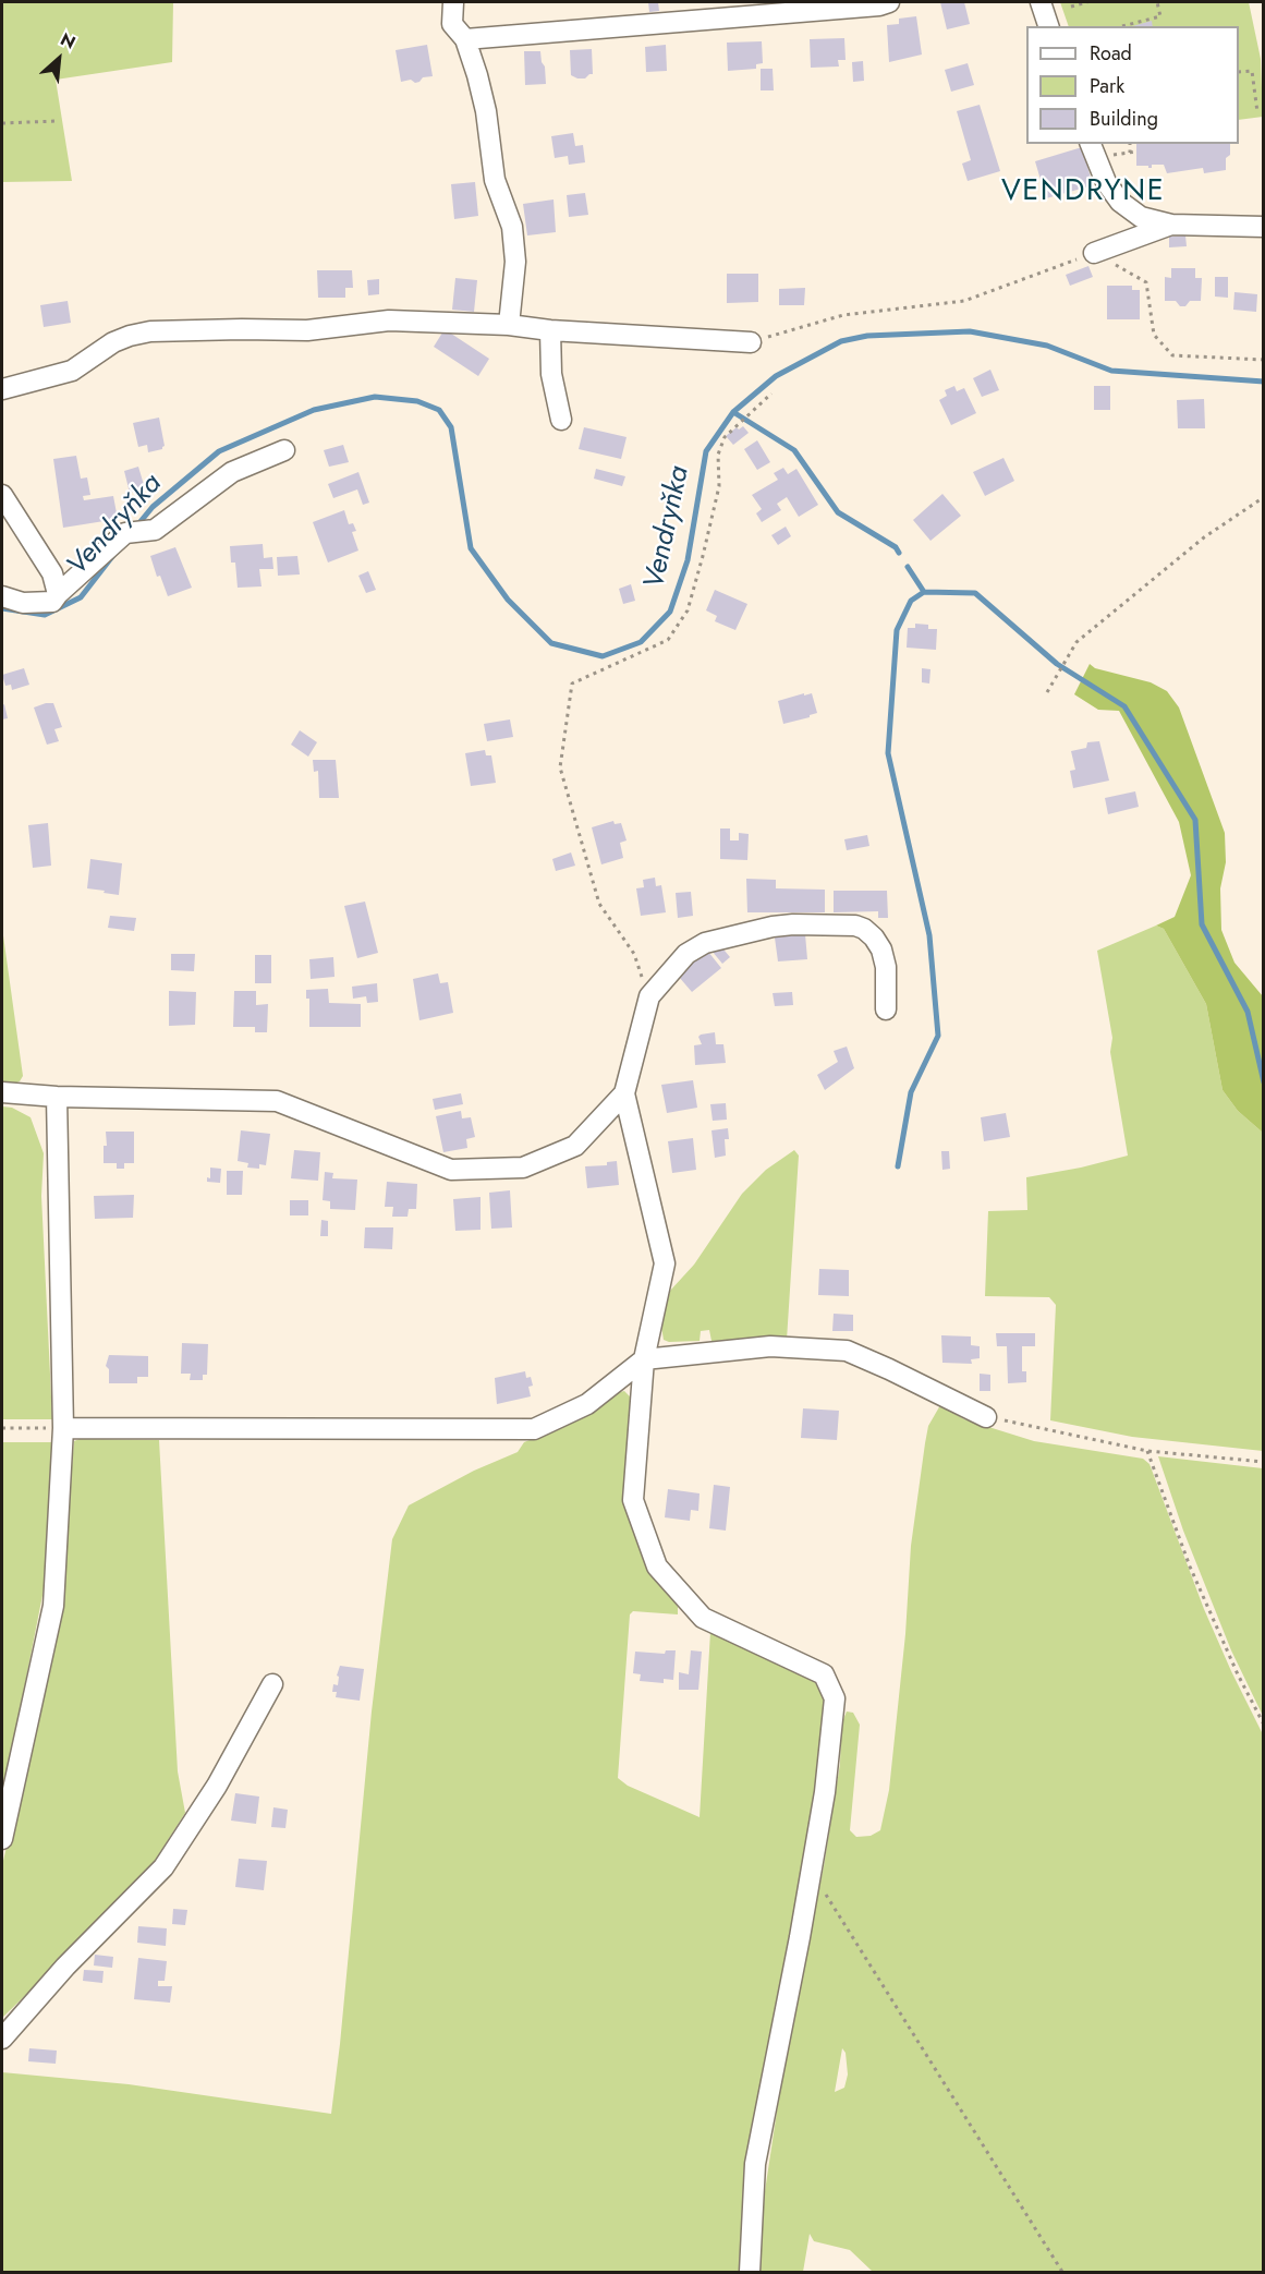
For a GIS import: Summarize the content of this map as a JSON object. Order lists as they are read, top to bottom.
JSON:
{
  "districts": ["VENDRYNE"],
  "water": ["Vendryňka"],
  "legend": ["Road", "Park", "Building"],
  "north": "top right"
}
